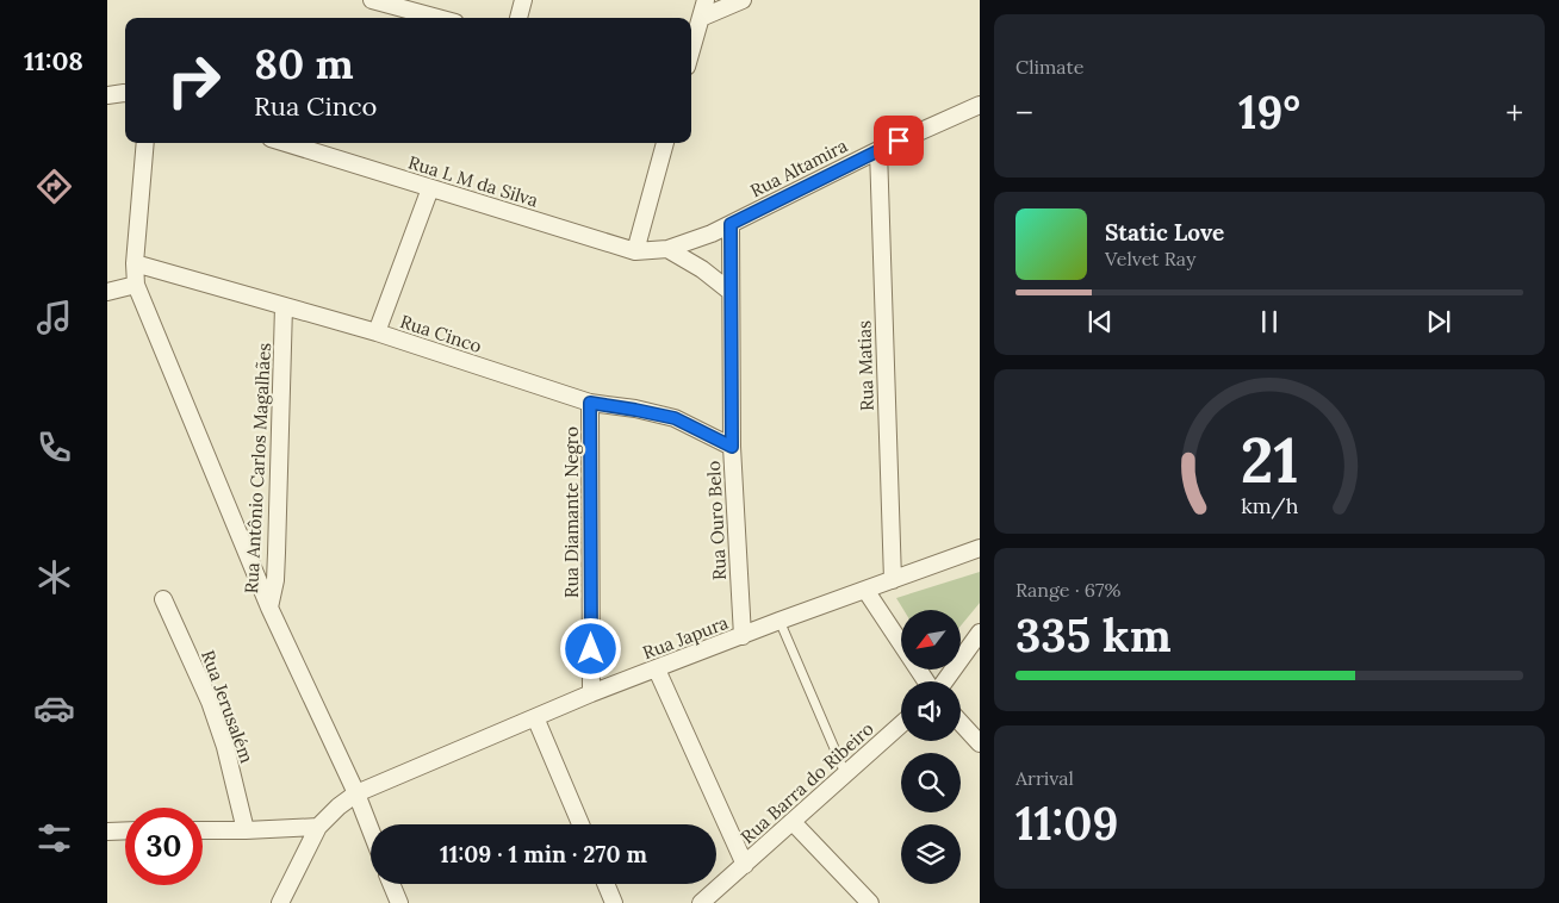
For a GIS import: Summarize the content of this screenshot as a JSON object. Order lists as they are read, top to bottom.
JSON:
{
  "streets": {
    "street": [
      "Rua Altamira",
      "Rua L M da Silva",
      "Rua Cinco",
      "Rua Matias",
      "Rua Antônio Carlos Magalhães",
      "Rua Diamante Negro",
      "Rua Ouro Belo",
      "Rua Japura",
      "Rua Jerusalém",
      "Rua Barra do Ribeiro"
    ]
  },
  "crossings": [
    ["Rua Altamira", "Rua L M da Silva"],
    ["Rua Altamira", "Rua Matias"],
    ["Rua Altamira", "Rua Ouro Belo"],
    ["Rua Cinco", "Rua Antônio Carlos Magalhães"],
    ["Rua Cinco", "Rua Diamante Negro"],
    ["Rua Cinco", "Rua Ouro Belo"],
    ["Rua Matias", "Rua Japura"],
    ["Rua Antônio Carlos Magalhães", "Rua Japura"],
    ["Rua Diamante Negro", "Rua Japura"],
    ["Rua Ouro Belo", "Rua Japura"]
  ],
  "north": "bottom left",
  "page": {
    "tabs": "11:08",
    "tile": [
      "Climate",
      ["Range · 67%", "335 km"],
      ["Arrival", "11:09"]
    ],
    "turn": ["80 m", "Rua Cinco"],
    "heat": ["−", "19°", "+"],
    "song": ["Static Love", "Velvet Ray"],
    "limit": "30",
    "trip": "11:09 · 1 min · 270 m",
    "gauge": ["21", "km/h"]
  }
}
